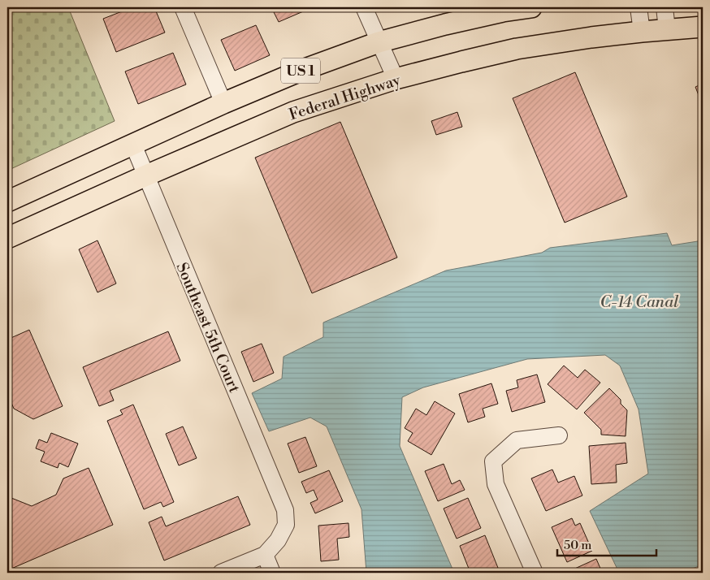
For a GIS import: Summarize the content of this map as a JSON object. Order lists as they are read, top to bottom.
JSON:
{
  "streets": {
    "main road": ["US 1", "Federal Highway"],
    "street": ["Southeast 5th Court"]
  },
  "crossings": [
    ["US 1", "Southeast 5th Court"],
    ["Federal Highway", "Southeast 5th Court"]
  ],
  "water": ["C-14 Canal"],
  "scale_bar": "50 m"
}
